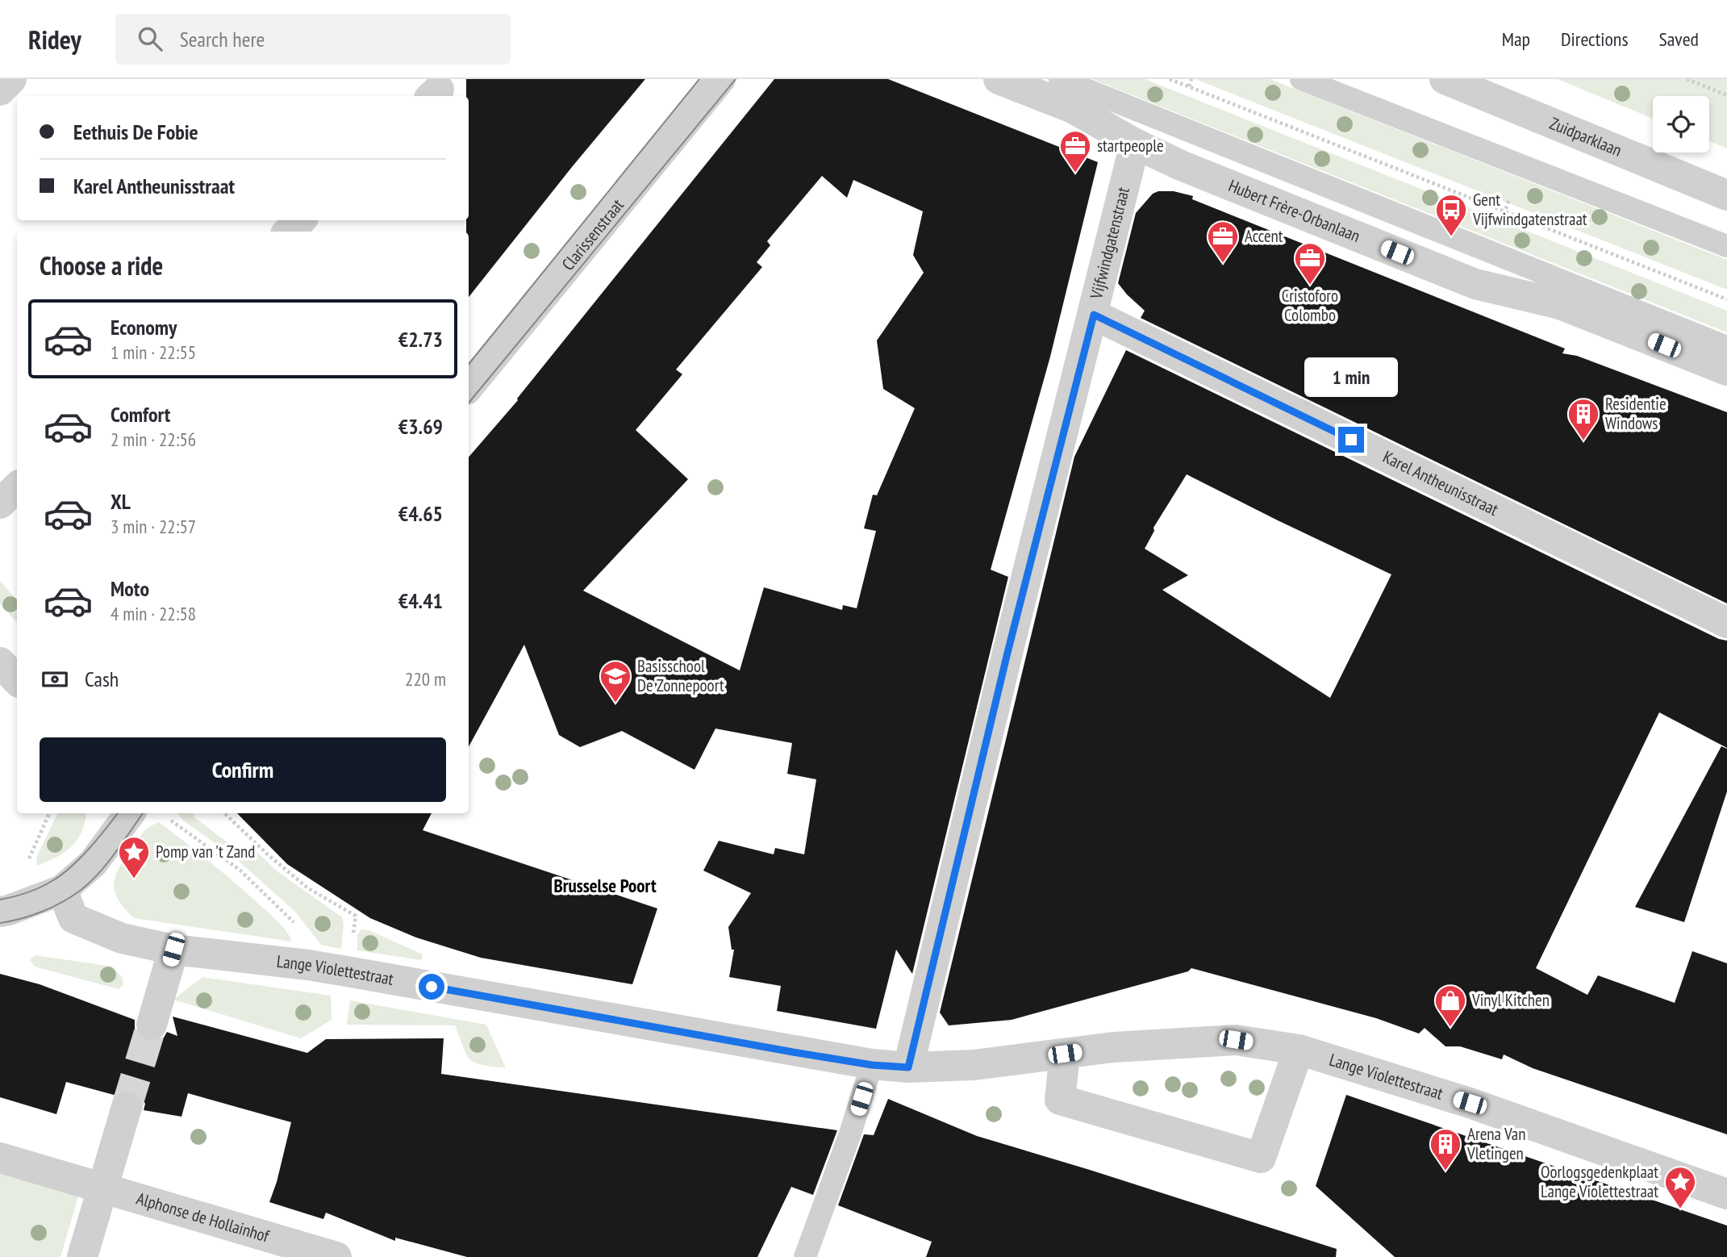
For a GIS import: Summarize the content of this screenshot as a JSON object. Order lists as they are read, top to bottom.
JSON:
{
  "streets": {
    "street": [
      "Zuidparklaan",
      "Hubert Frère-Orbanlaan",
      "Clarissenstraat",
      "Vijfwindgatenstraat",
      "Karel Antheunisstraat",
      "Lange Violettestraat",
      "Alphonse de Hollainhof"
    ]
  },
  "crossings": [
    ["Hubert Frère-Orbanlaan", "Vijfwindgatenstraat"],
    ["Vijfwindgatenstraat", "Karel Antheunisstraat"],
    ["Vijfwindgatenstraat", "Lange Violettestraat"]
  ],
  "districts": ["Brusselse Poort"],
  "places": {
    "office": ["startpeople", "Accent", "Cristoforo Colombo"],
    "bus stop": ["Gent Vijfwindgatenstraat"],
    "building": ["Residentie Windows", "Arena Van Vletingen"],
    "school or university": ["Basisschool De Zonnepoort"],
    "place": ["Pomp van 't Zand", "Oorlogsgedenkplaat Lange Violettestraat"],
    "shop": ["Vinyl Kitchen"]
  },
  "page": {
    "header": "Ridey",
    "search": "Search here",
    "nav": ["Map", "Directions", "Saved"],
    "banner": ["Eethuis De Fobie", "Karel Antheunisstraat"],
    "heading": "Choose a ride",
    "list": [
      {
        "name": "Economy",
        "note": "1 min · 22:55",
        "value": "€2.73"
      },
      {
        "name": "Comfort",
        "note": "2 min · 22:56",
        "value": "€3.69"
      },
      {
        "name": "XL",
        "note": "3 min · 22:57",
        "value": "€4.65"
      },
      {
        "name": "Moto",
        "note": "4 min · 22:58",
        "value": "€4.41"
      }
    ],
    "bubble": "1 min",
    "pay": ["Cash", "220 m"],
    "buttons": "Confirm"
  }
}
